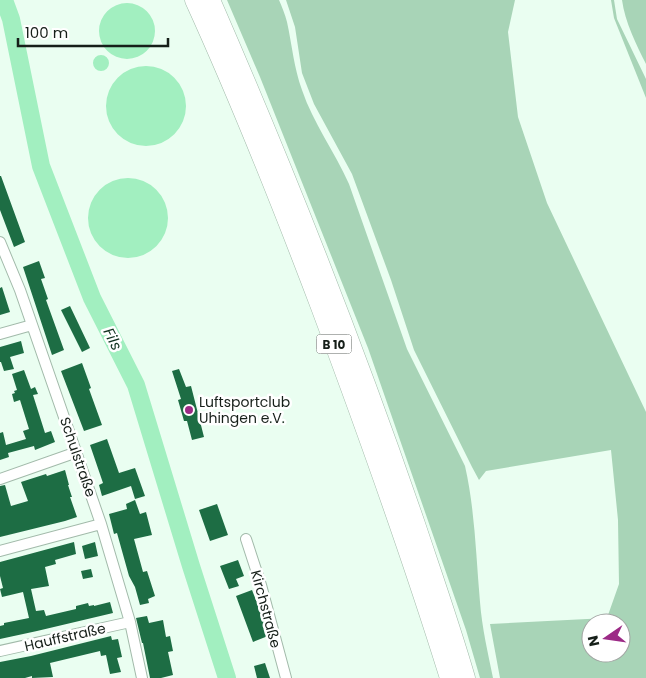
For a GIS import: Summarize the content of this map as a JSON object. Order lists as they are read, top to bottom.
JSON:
{
  "streets": {
    "highway": ["B 10"],
    "street": ["Schulstraße", "Kirchstraße", "Hauffstraße"]
  },
  "crossings": [
    ["Schulstraße", "Hauffstraße"]
  ],
  "water": ["Fils"],
  "places": ["Luftsportclub Uhingen e.V."],
  "scale_bar": "100 m",
  "north": "left"
}
